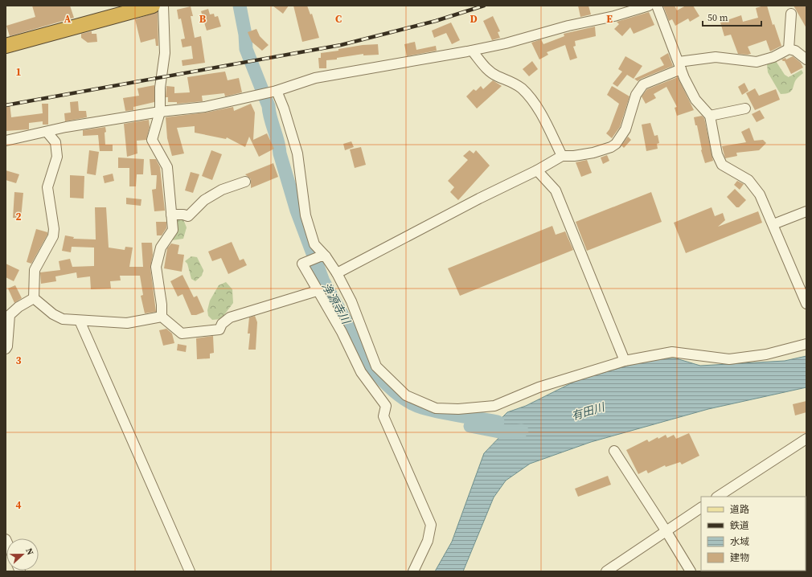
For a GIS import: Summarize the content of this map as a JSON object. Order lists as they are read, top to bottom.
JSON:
{
  "water": ["浄源寺川", "有田川"],
  "legend": [
    "道路",
    "鉄道",
    "水域",
    "建物"
  ],
  "scale_bar": "50 m",
  "north": "right",
  "grid": {
    "columns": [
      "A",
      "B",
      "C",
      "D",
      "E"
    ],
    "rows": [
      "1",
      "2",
      "3",
      "4"
    ]
  }
}
